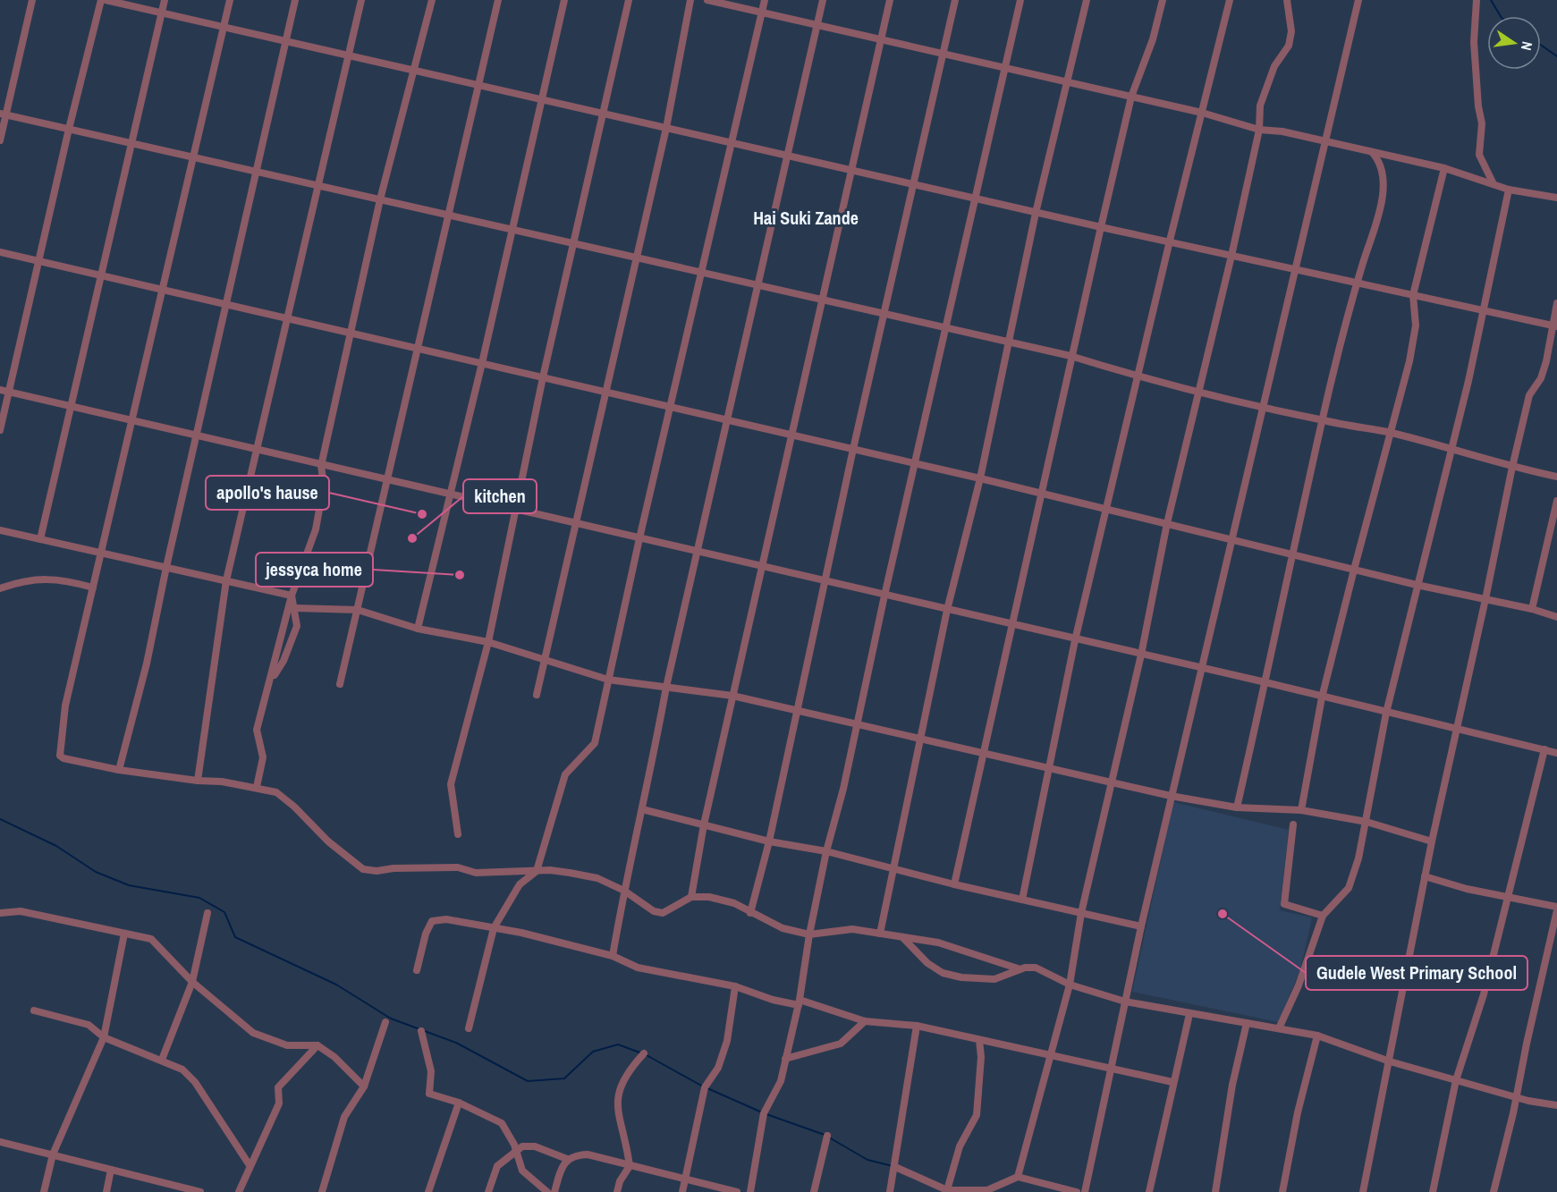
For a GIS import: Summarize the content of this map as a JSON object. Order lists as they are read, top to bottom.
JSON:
{
  "districts": ["Hai Suki Zande"],
  "places": [
    "apollo's hause",
    "kitchen",
    "jessyca home",
    "Gudele West Primary School"
  ],
  "north": "right"
}
